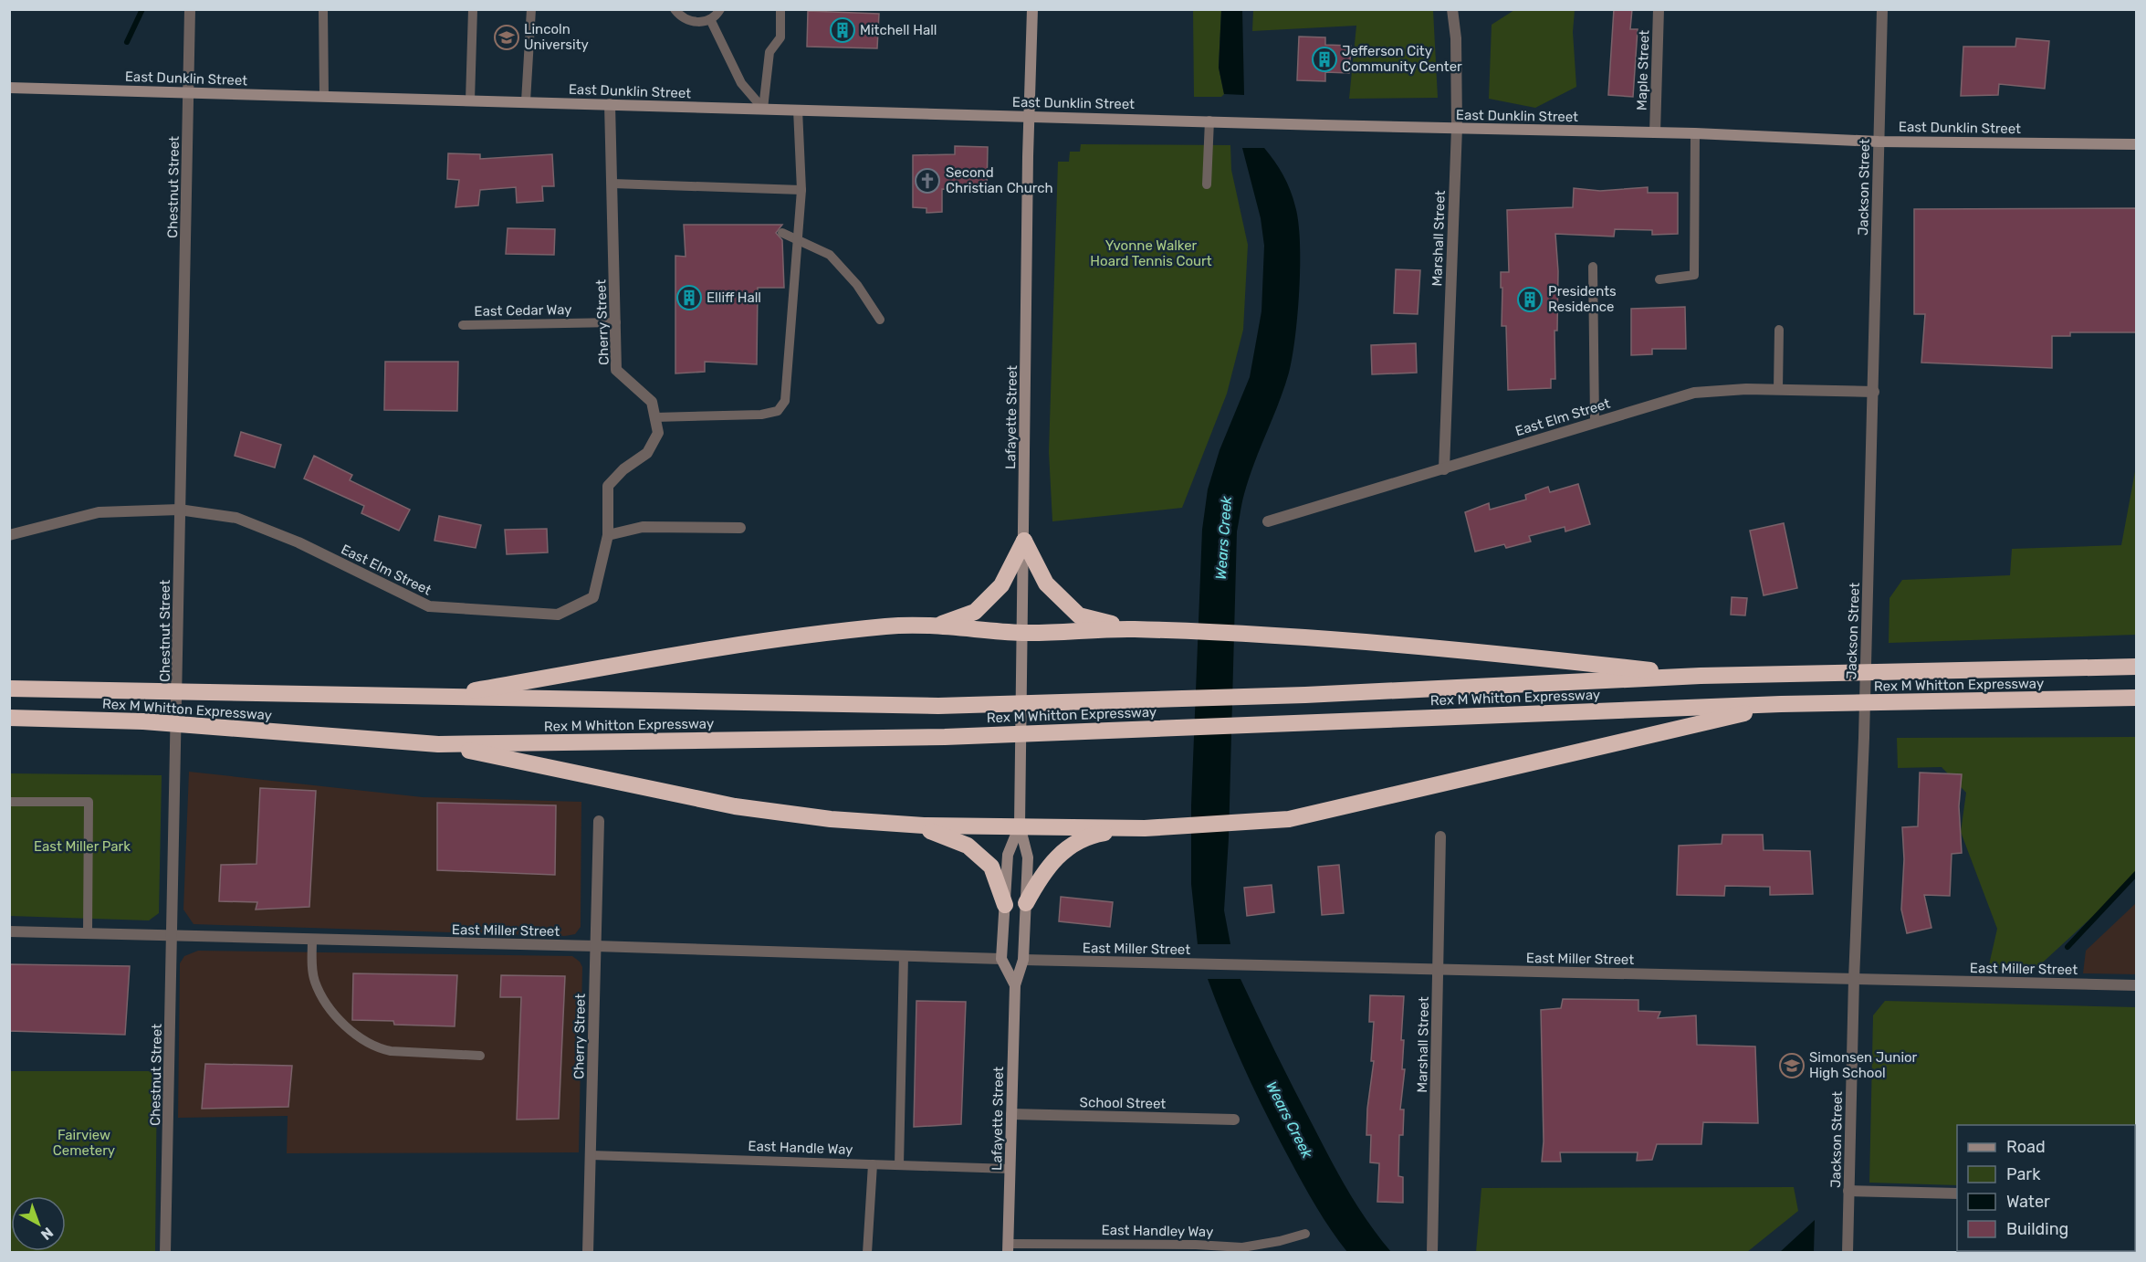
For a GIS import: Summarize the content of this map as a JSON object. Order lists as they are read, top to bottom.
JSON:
{
  "streets": {
    "highway": ["Rex M Whitton Expressway"],
    "main road": ["East Dunklin Street", "Lafayette Street"],
    "street": [
      "Maple Street",
      "Chestnut Street",
      "Jackson Street",
      "Marshall Street",
      "Cherry Street",
      "East Elm Street",
      "East Miller Street",
      "School Street"
    ],
    "lane": ["East Cedar Way", "East Handle Way", "East Handley Way"]
  },
  "crossings": [
    ["Maple Street", "East Dunklin Street"],
    ["East Dunklin Street", "Chestnut Street"],
    ["East Dunklin Street", "Jackson Street"],
    ["East Dunklin Street", "Marshall Street"],
    ["East Dunklin Street", "Cherry Street"],
    ["East Dunklin Street", "Lafayette Street"],
    ["Chestnut Street", "East Elm Street"],
    ["Chestnut Street", "East Miller Street"],
    ["Jackson Street", "East Elm Street"],
    ["Jackson Street", "East Miller Street"],
    ["Marshall Street", "East Elm Street"],
    ["Marshall Street", "East Miller Street"],
    ["East Cedar Way", "Cherry Street"],
    ["Cherry Street", "East Miller Street"],
    ["Cherry Street", "East Handle Way"],
    ["Lafayette Street", "East Miller Street"],
    ["Lafayette Street", "School Street"],
    ["Lafayette Street", "East Handle Way"],
    ["Lafayette Street", "East Handley Way"]
  ],
  "water": ["Wears Creek"],
  "parks": ["Yvonne Walker Hoard Tennis Court", "East Miller Park", "Fairview Cemetery"],
  "places": {
    "building": [
      "Mitchell Hall",
      "Jefferson City Community Center",
      "Elliff Hall",
      "Presidents Residence"
    ],
    "school or university": ["Lincoln University", "Simonsen Junior High School"],
    "church": ["Second Christian Church"]
  },
  "legend": [
    "Road",
    "Park",
    "Water",
    "Building"
  ],
  "north": "bottom right"
}
